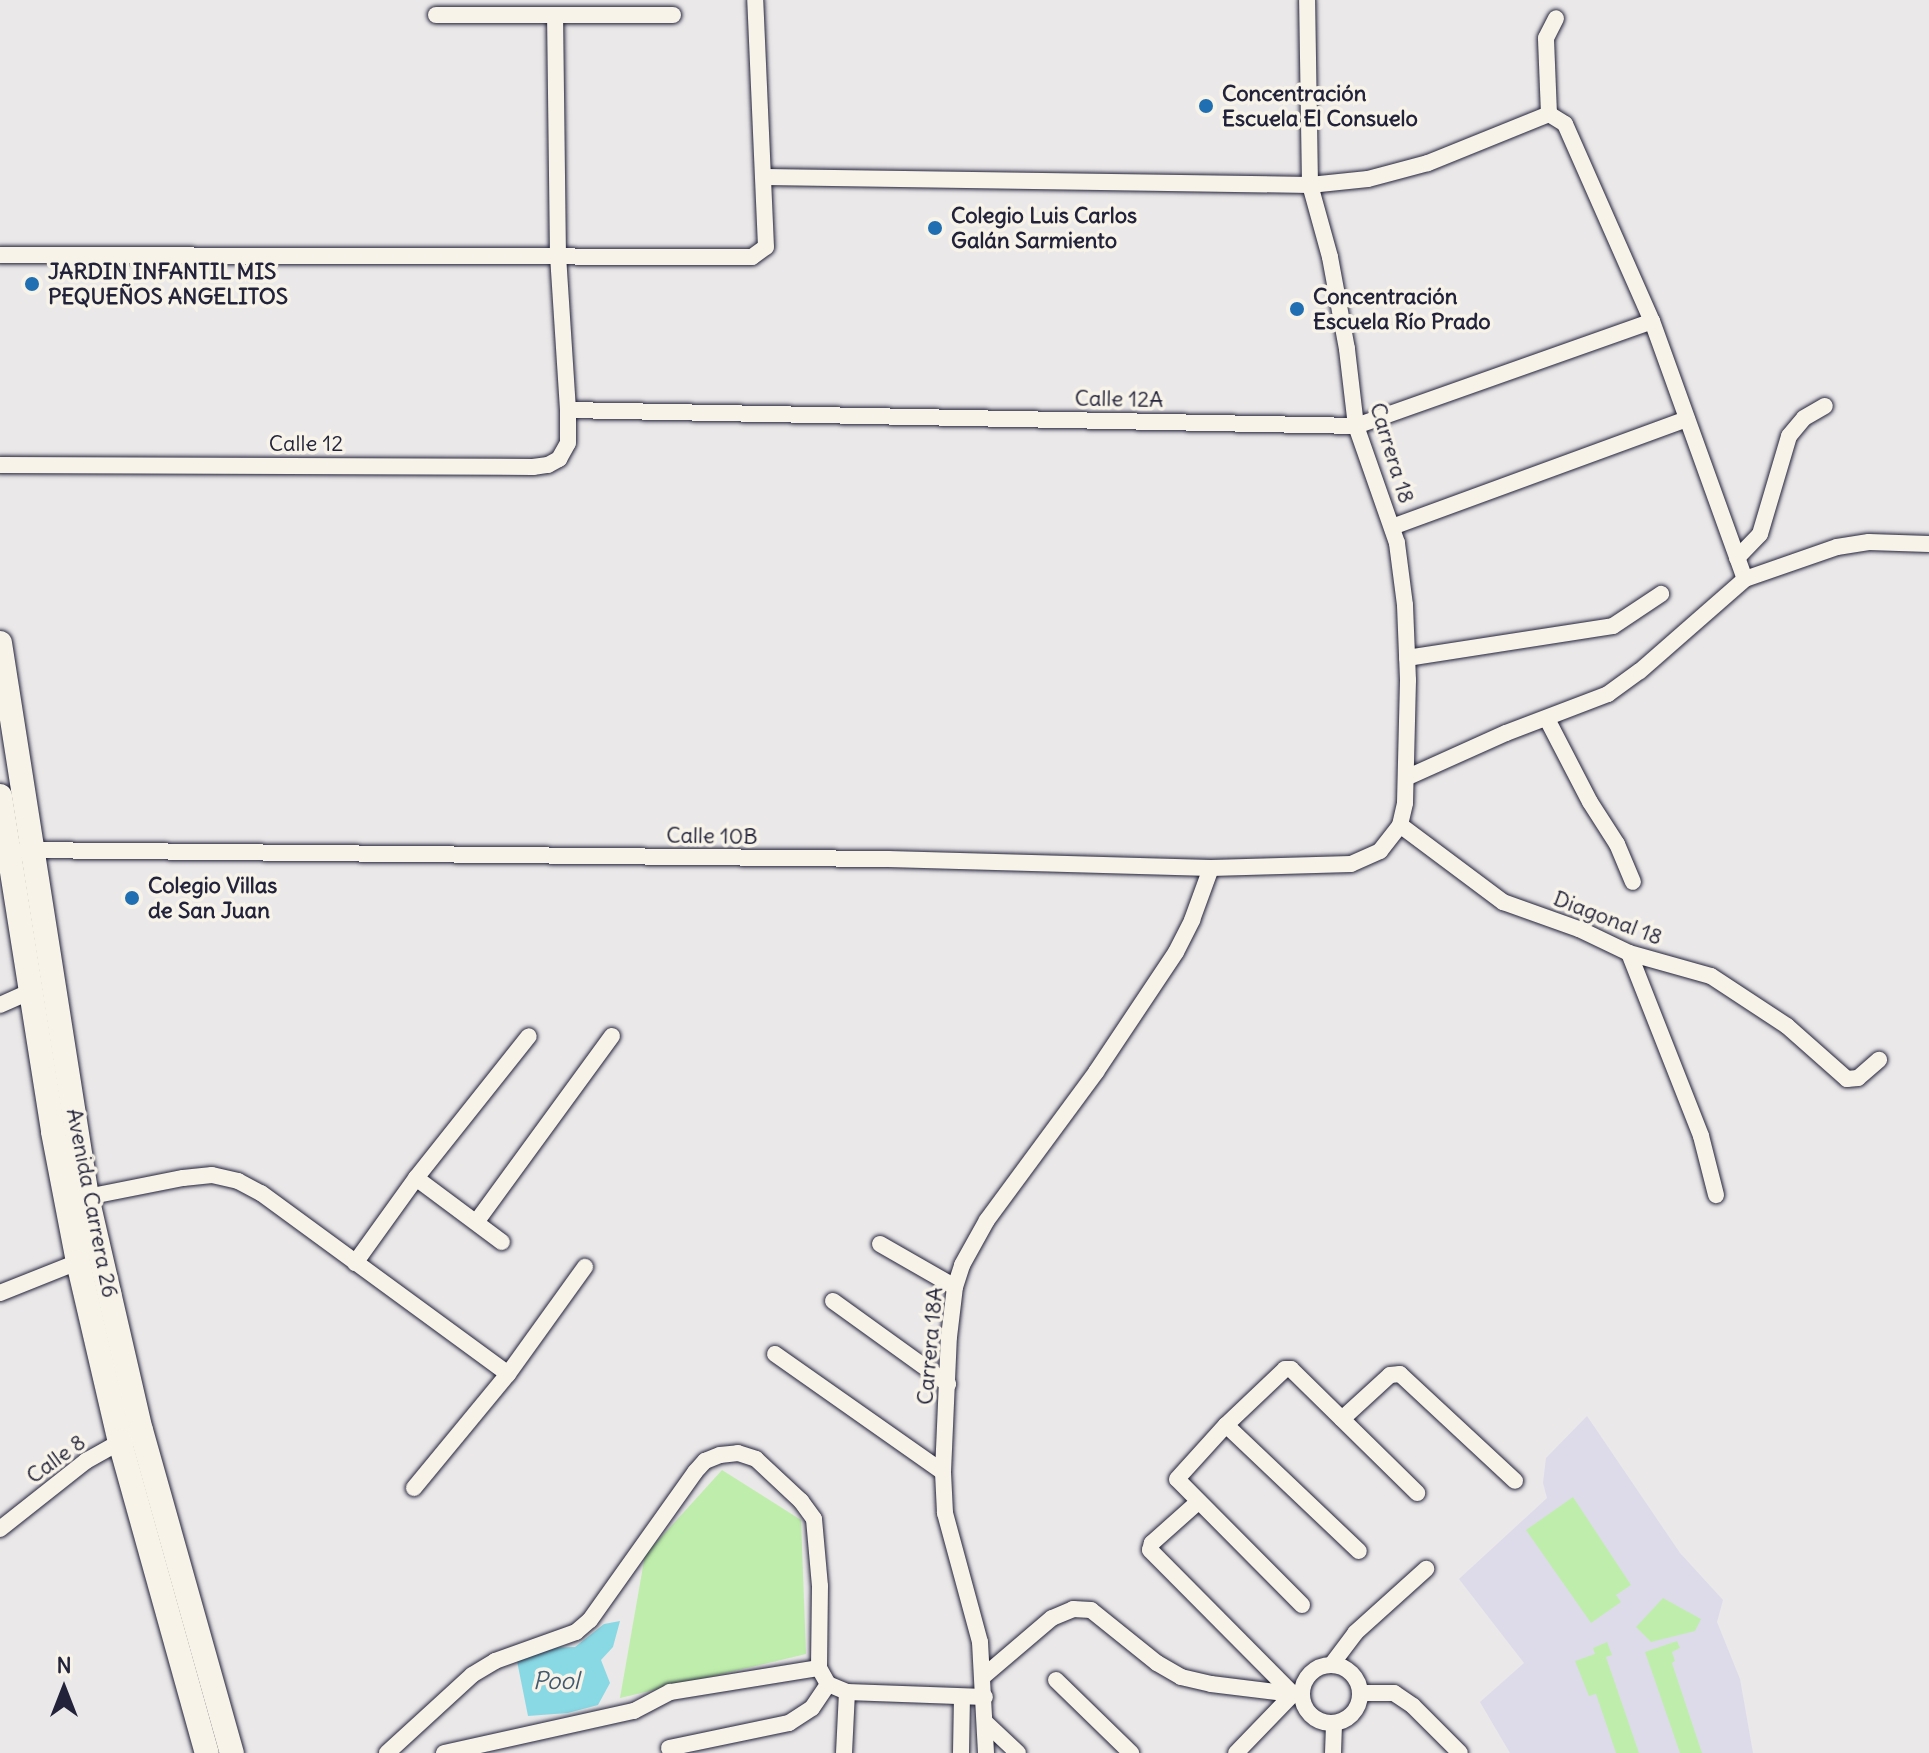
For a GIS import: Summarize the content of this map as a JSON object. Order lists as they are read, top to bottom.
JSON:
{
  "streets": {
    "main road": ["Avenida Carrera 26"],
    "street": [
      "Calle 12A",
      "Calle 12",
      "Carrera 18",
      "Calle 10B",
      "Diagonal 18",
      "Carrera 18A",
      "Calle 8"
    ]
  },
  "crossings": [
    ["Calle 12A", "Calle 12"],
    ["Calle 12A", "Carrera 18"],
    ["Carrera 18", "Calle 10B"],
    ["Carrera 18", "Diagonal 18"],
    ["Calle 10B", "Diagonal 18"],
    ["Calle 10B", "Avenida Carrera 26"],
    ["Calle 10B", "Carrera 18A"],
    ["Avenida Carrera 26", "Calle 8"]
  ],
  "water": ["Pool"],
  "places": [
    "Concentración Escuela El Consuelo",
    "Colegio Luis Carlos Galán Sarmiento",
    "JARDIN INFANTIL MIS PEQUEÑOS ANGELITOS",
    "Concentración Escuela Río Prado",
    "Colegio Villas de San Juan"
  ],
  "north": "top"
}
